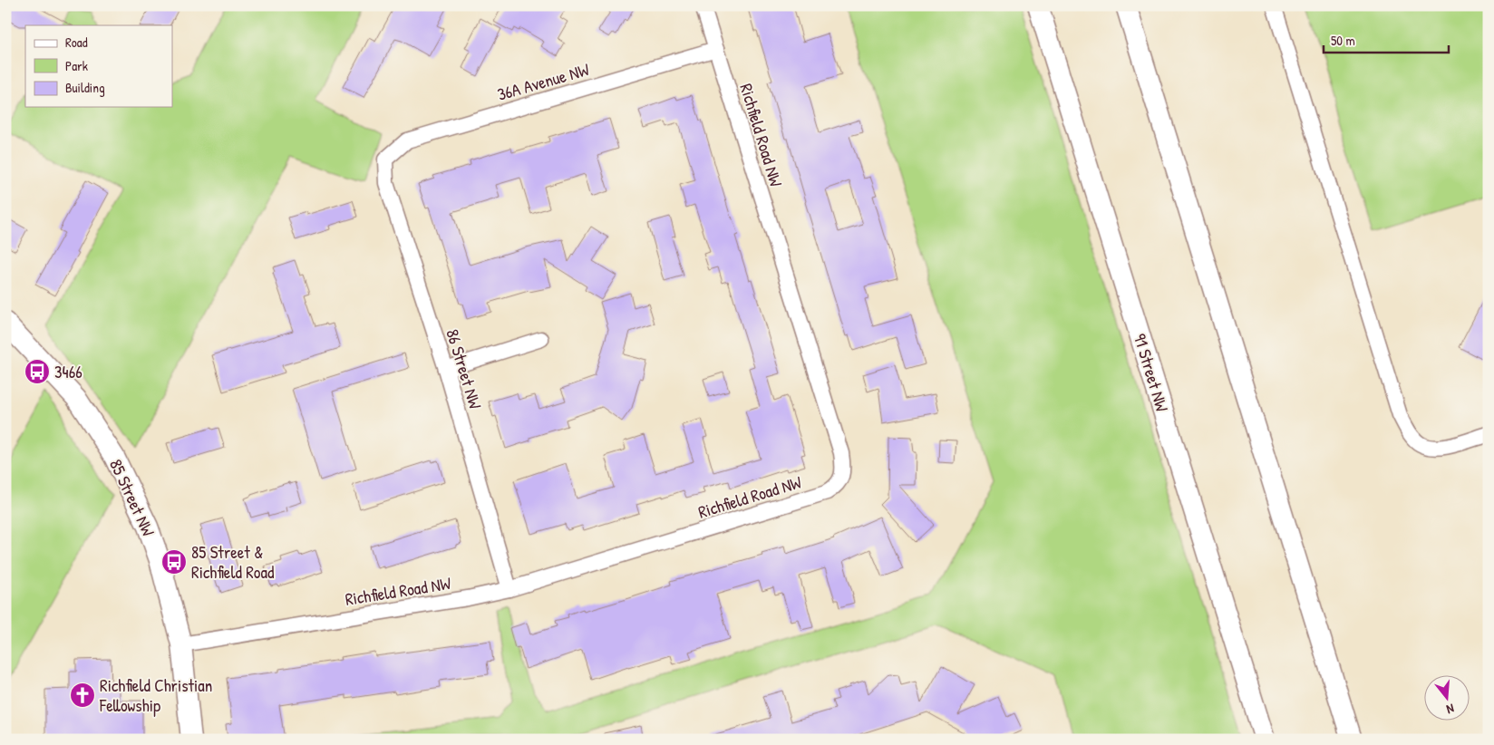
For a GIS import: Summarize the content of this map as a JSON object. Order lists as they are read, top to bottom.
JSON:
{
  "streets": {
    "main road": ["91 Street NW", "85 Street NW"],
    "street": ["36A Avenue NW", "Richfield Road NW", "86 Street NW"]
  },
  "crossings": [
    ["36A Avenue NW", "Richfield Road NW"],
    ["36A Avenue NW", "86 Street NW"],
    ["Richfield Road NW", "86 Street NW"],
    ["Richfield Road NW", "85 Street NW"]
  ],
  "places": {
    "bus stop": ["3466", "85 Street & Richfield Road"],
    "church": ["Richfield Christian Fellowship"]
  },
  "legend": ["Road", "Park", "Building"],
  "scale_bar": "50 m",
  "north": "bottom"
}
